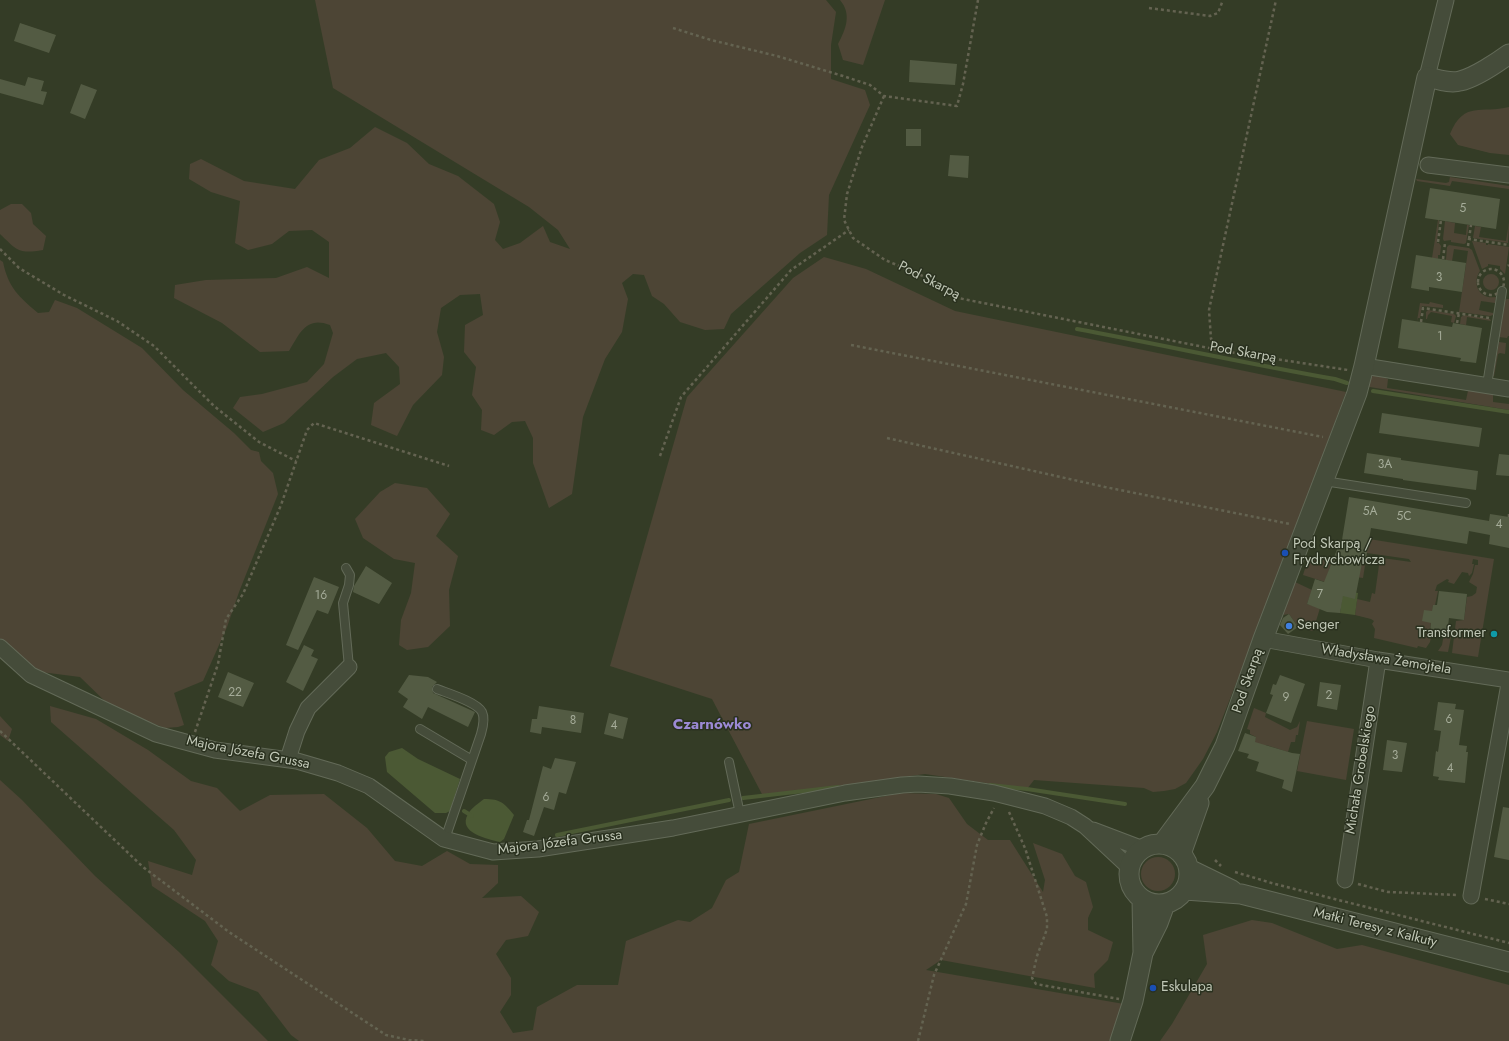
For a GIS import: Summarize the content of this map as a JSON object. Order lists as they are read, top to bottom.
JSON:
{
  "streets": {
    "street": [
      "Pod Skarpą",
      "Władysława Żemojtela",
      "Majora Józefa Grussa",
      "Michała Grobelskiego",
      "Matki Teresy z Kalkuty"
    ]
  },
  "crossings": [
    ["Pod Skarpą", "Władysława Żemojtela"],
    ["Pod Skarpą", "Majora Józefa Grussa"],
    ["Pod Skarpą", "Matki Teresy z Kalkuty"],
    ["Władysława Żemojtela", "Michała Grobelskiego"],
    ["Majora Józefa Grussa", "Matki Teresy z Kalkuty"]
  ],
  "districts": ["Czarnówko"],
  "places": [
    "Pod Skarpą / Frydrychowicza",
    "Senger",
    "Transformer",
    "Eskulapa"
  ],
  "house_numbers": [
    "5",
    "3",
    "1",
    "3A",
    "5A",
    "5C",
    "4",
    "7",
    "16",
    "22",
    "2",
    "9",
    "6",
    "8",
    "4",
    "3",
    "4",
    "6"
  ]
}
